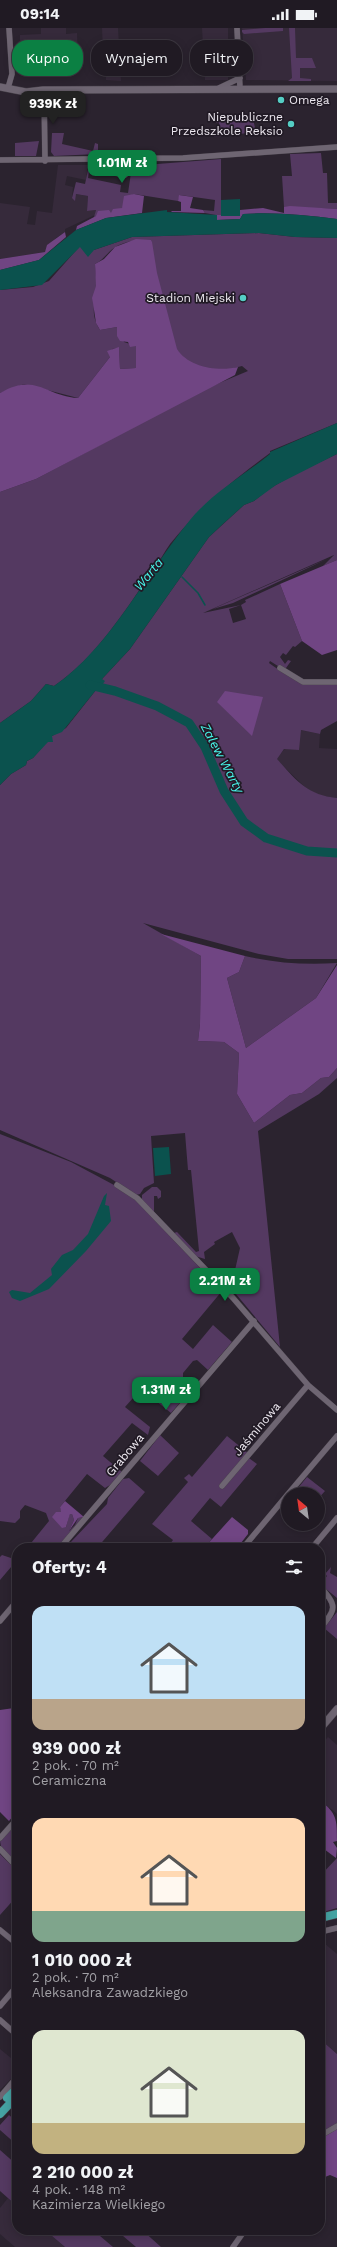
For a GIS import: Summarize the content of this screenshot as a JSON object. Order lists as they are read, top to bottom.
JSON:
{
  "streets": {
    "street": ["Jaśminowa", "Grabowa"]
  },
  "water": ["Warta", "Zalew Warty"],
  "places": ["Omega", "Niepubliczne Przedszkole Reksio", "Stadion Miejski"],
  "north": "top left",
  "page": {
    "status": "09:14",
    "chip": ["Kupno", "Wynajem", "Filtry"],
    "price": [
      "939K zł",
      "1.01M zł",
      "2.21M zł",
      "1.31M zł"
    ],
    "heading": "Oferty: 4",
    "list": [
      {
        "name": "939 000 zł",
        "note": "2 pok. · 70 m² · Ceramiczna"
      },
      {
        "name": "1 010 000 zł",
        "note": "2 pok. · 70 m² · Aleksandra Zawadzkiego"
      },
      {
        "name": "2 210 000 zł",
        "note": "4 pok. · 148 m² · Kazimierza Wielkiego"
      }
    ]
  }
}
